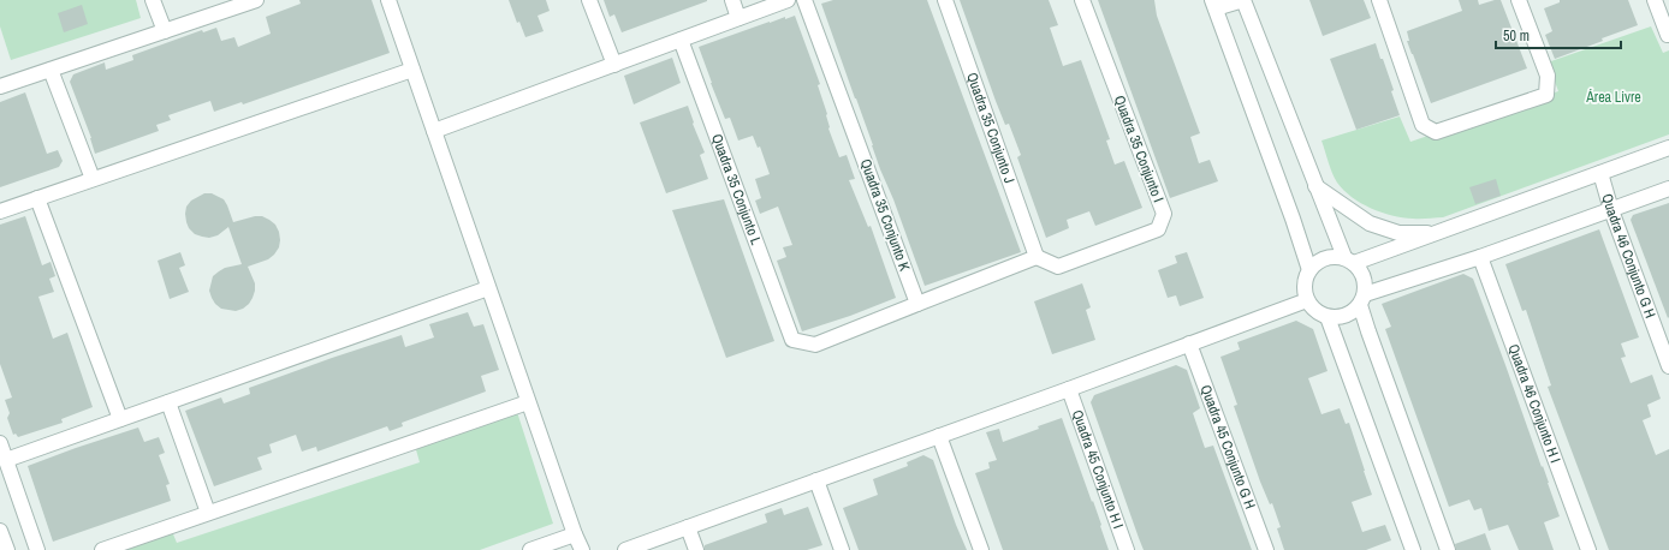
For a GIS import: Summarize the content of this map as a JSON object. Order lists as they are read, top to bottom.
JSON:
{
  "streets": {
    "street": [
      "Quadra 35 Conjunto J",
      "Quadra 35 Conjunto I",
      "Quadra 35 Conjunto L",
      "Quadra 35 Conjunto K",
      "Quadra 46 Conjunto G H",
      "Quadra 46 Conjunto H I",
      "Quadra 45 Conjunto G H",
      "Quadra 45 Conjunto H I"
    ]
  },
  "crossings": [
    ["Quadra 35 Conjunto J", "Quadra 35 Conjunto I"],
    ["Quadra 35 Conjunto L", "Quadra 35 Conjunto K"]
  ],
  "parks": ["Área Livre"],
  "scale_bar": "50 m"
}
